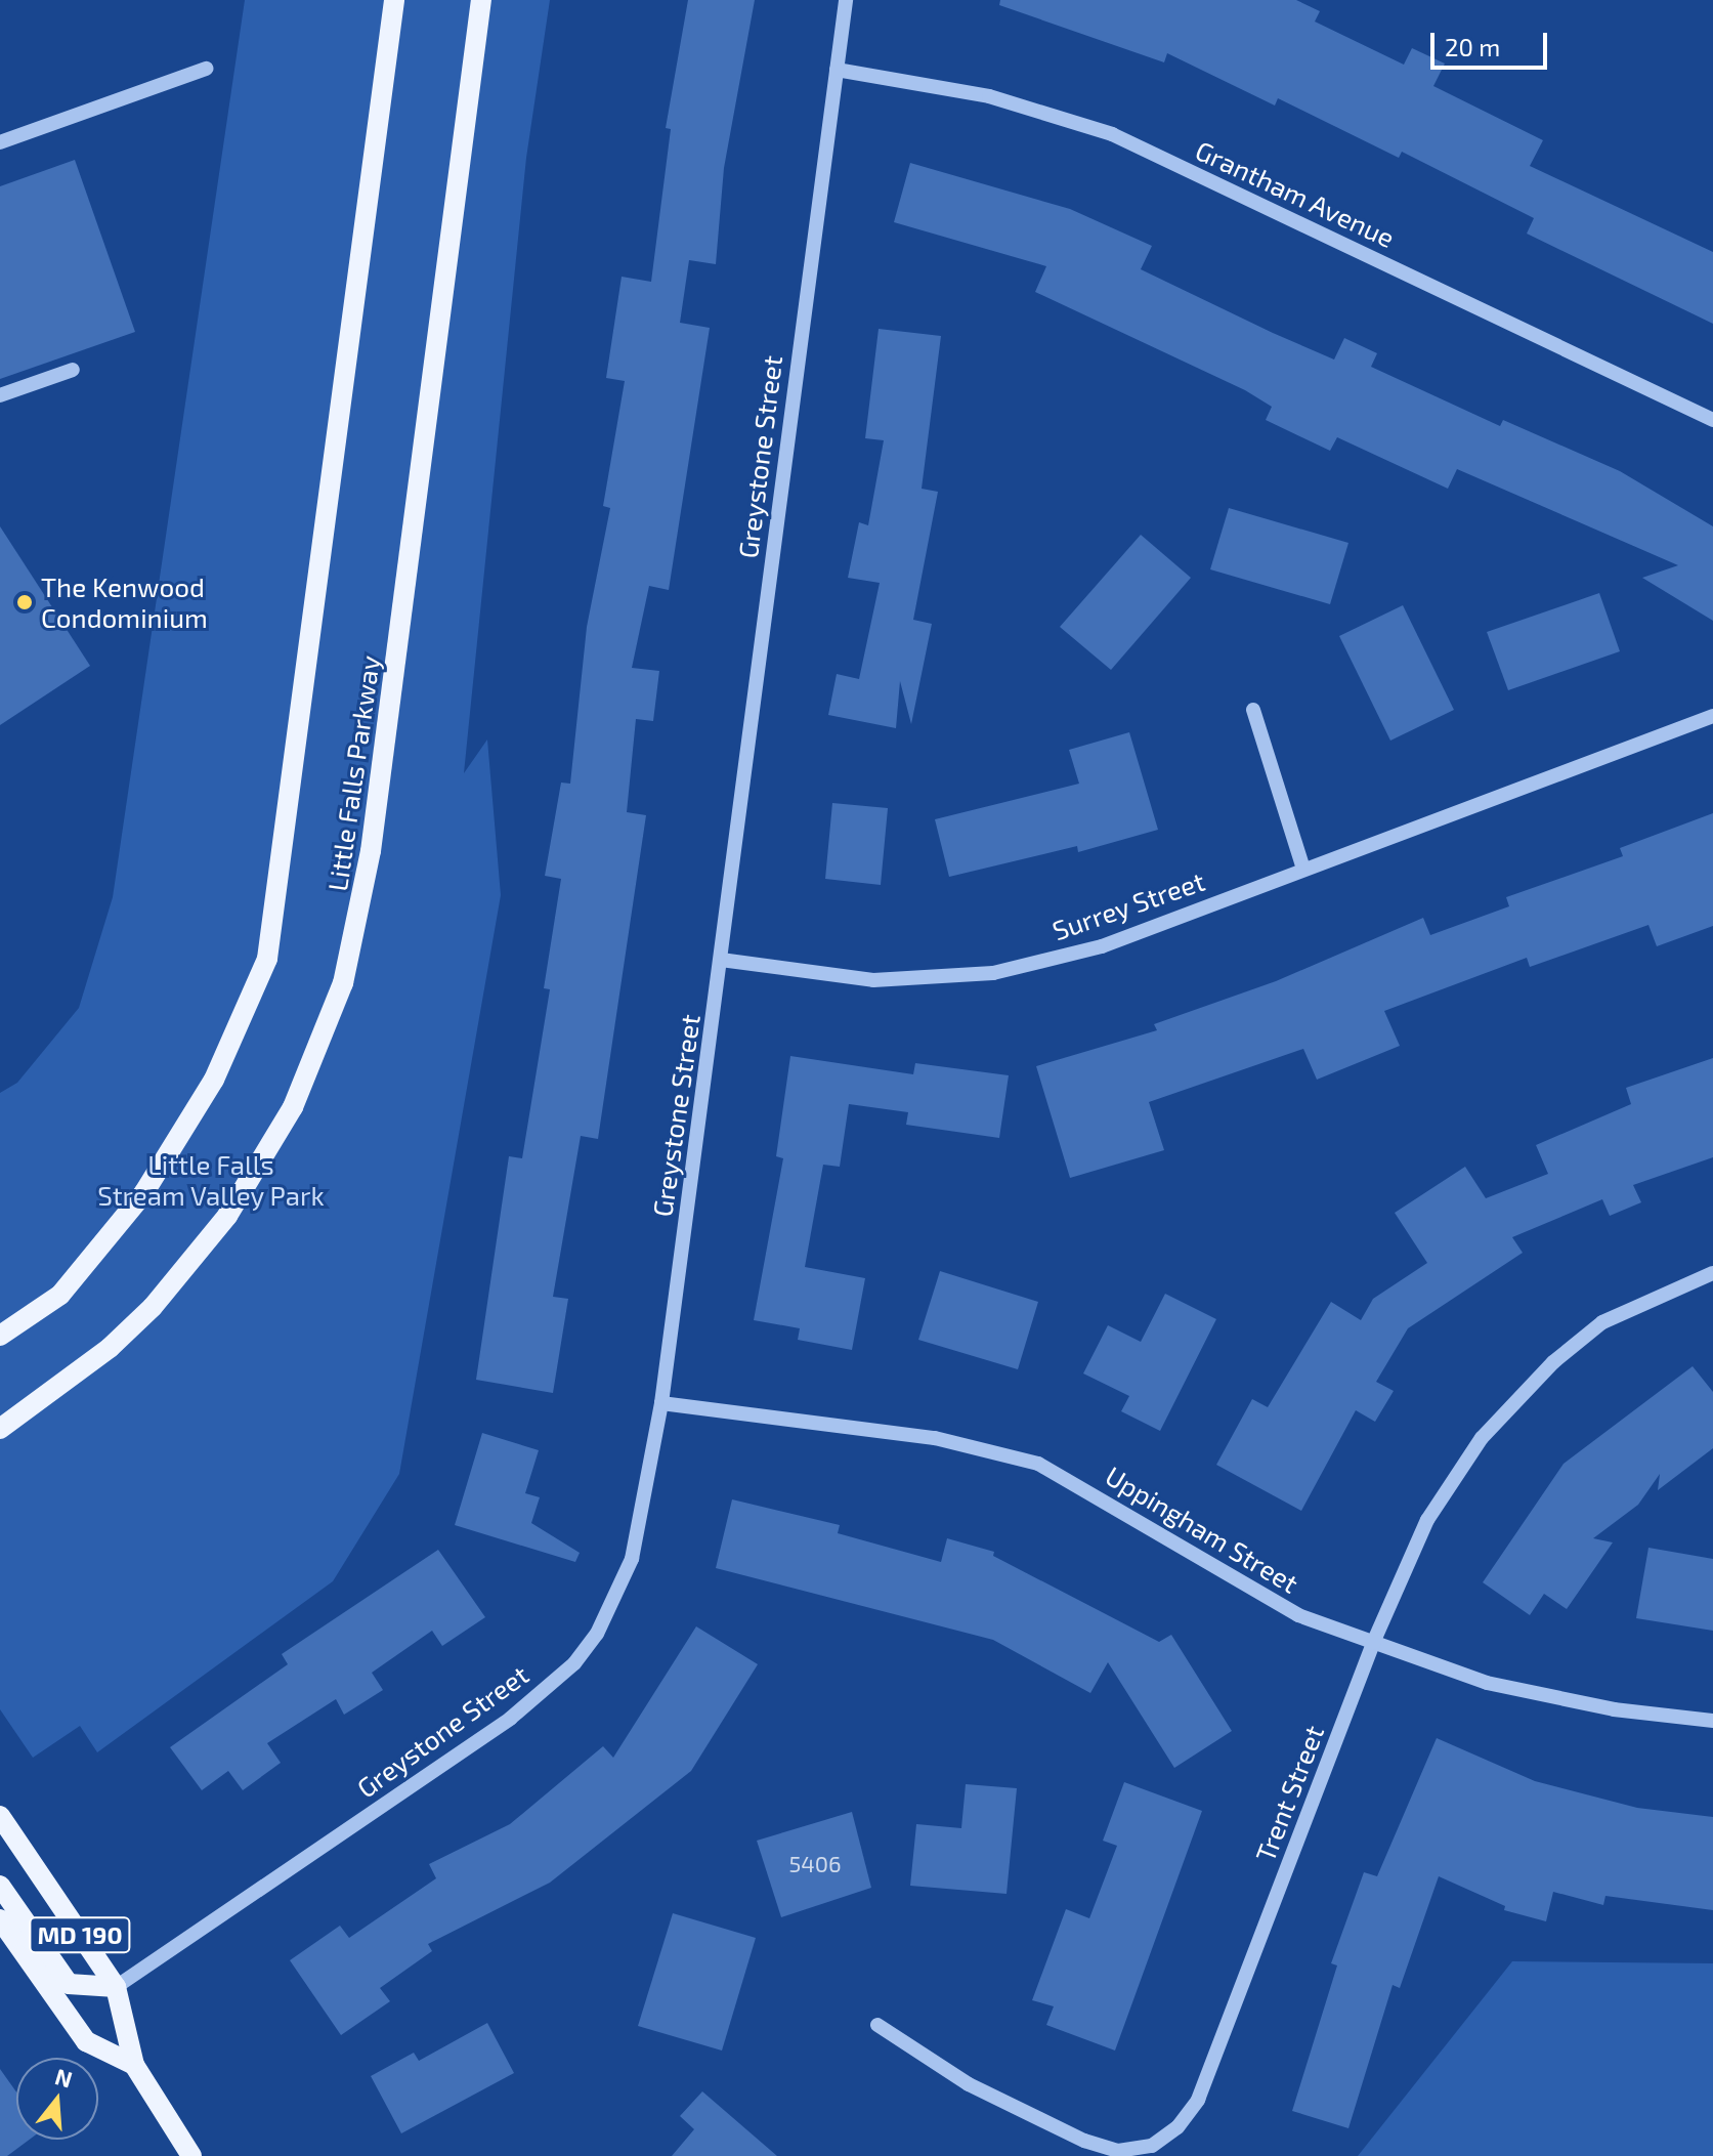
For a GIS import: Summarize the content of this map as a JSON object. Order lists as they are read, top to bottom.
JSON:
{
  "streets": {
    "main road": ["Little Falls Parkway", "MD 190"],
    "street": [
      "Grantham Avenue",
      "Greystone Street",
      "Surrey Street",
      "Uppingham Street",
      "Trent Street"
    ]
  },
  "crossings": [
    ["Grantham Avenue", "Greystone Street"],
    ["Greystone Street", "Surrey Street"],
    ["Greystone Street", "Uppingham Street"],
    ["Greystone Street", "MD 190"],
    ["Uppingham Street", "Trent Street"]
  ],
  "parks": ["Little Falls Stream Valley Park"],
  "places": ["The Kenwood Condominium"],
  "house_numbers": ["5406"],
  "scale_bar": "20 m",
  "north": "top"
}
